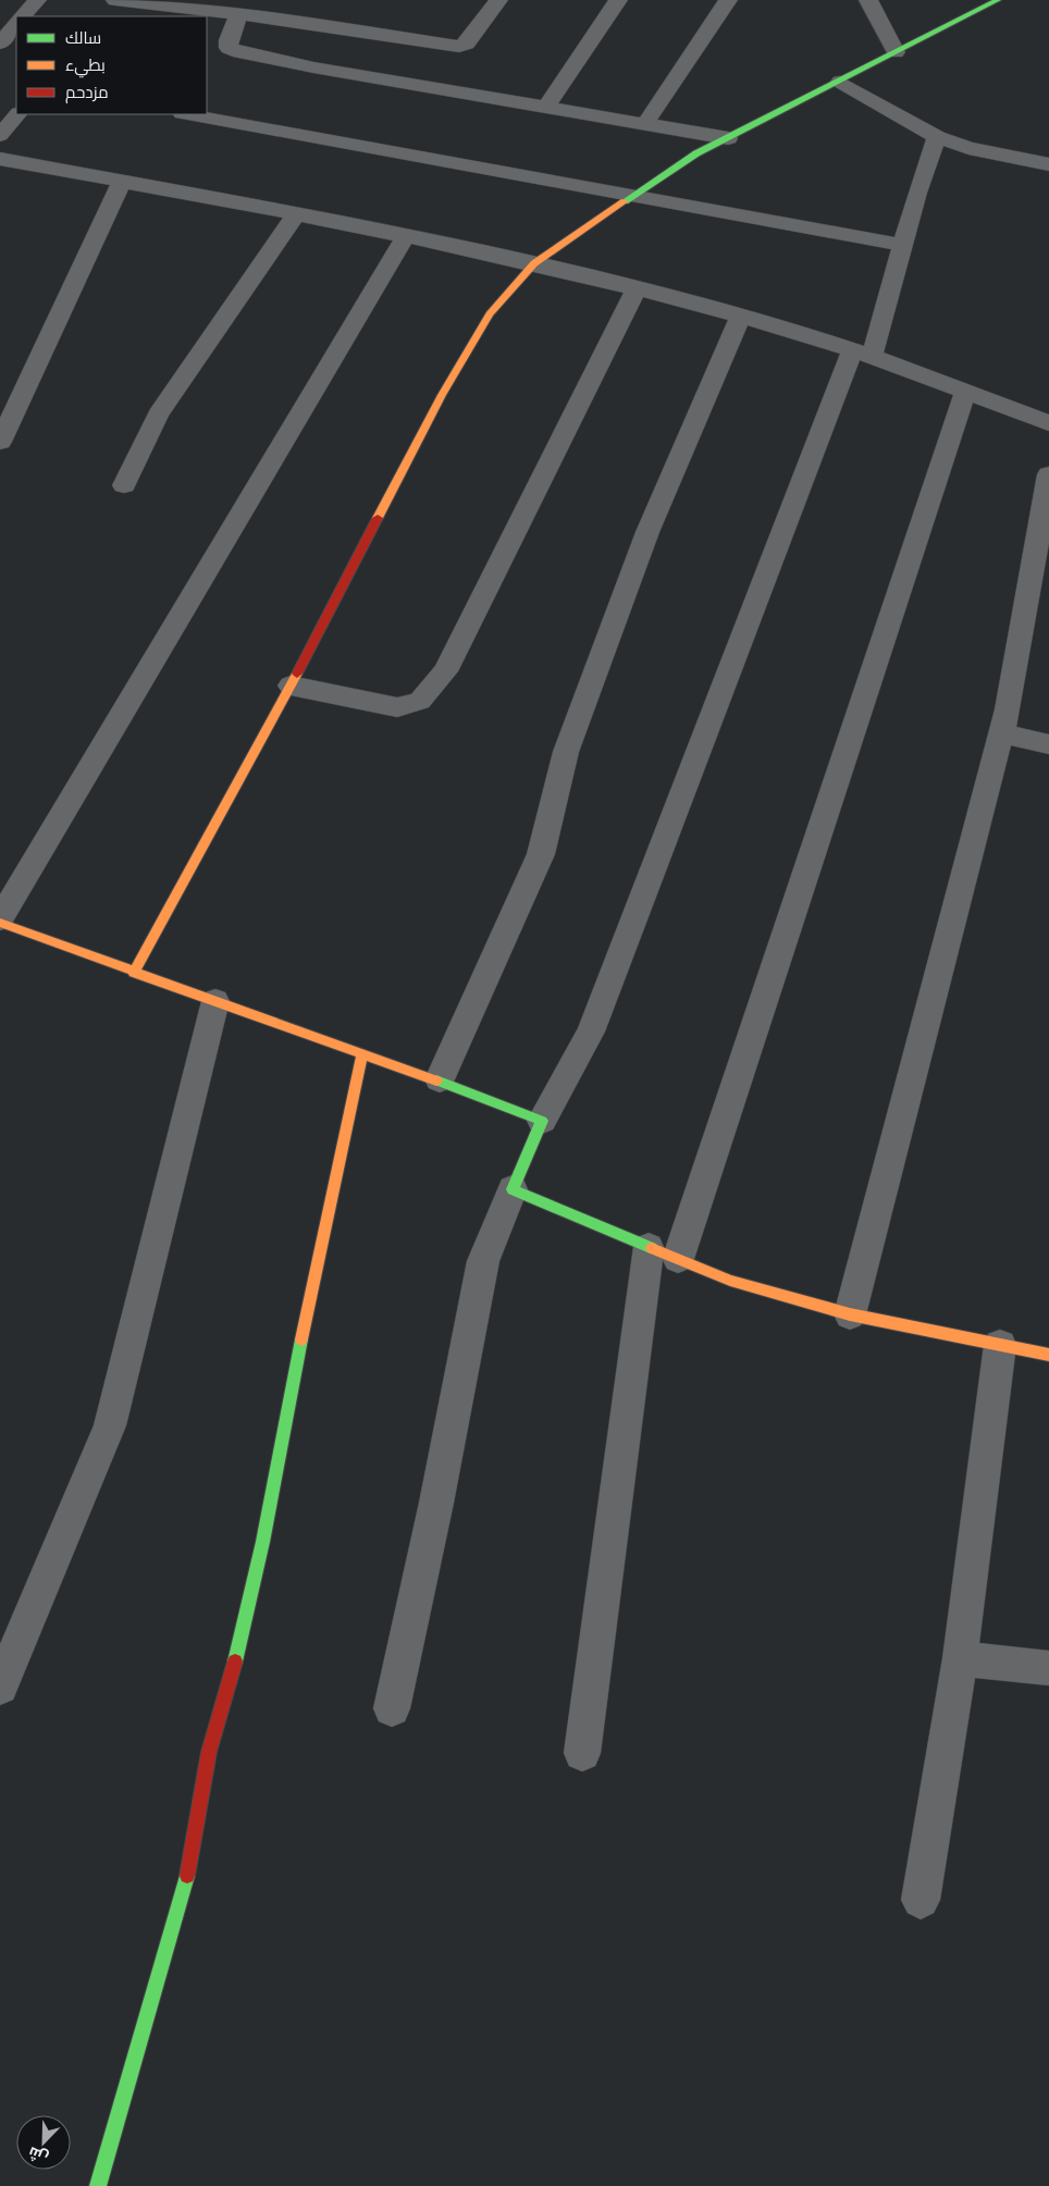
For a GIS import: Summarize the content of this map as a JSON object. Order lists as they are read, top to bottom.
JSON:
{
  "legend": ["سالك", "بطيء", "مزدحم"],
  "north": "bottom left"
}
